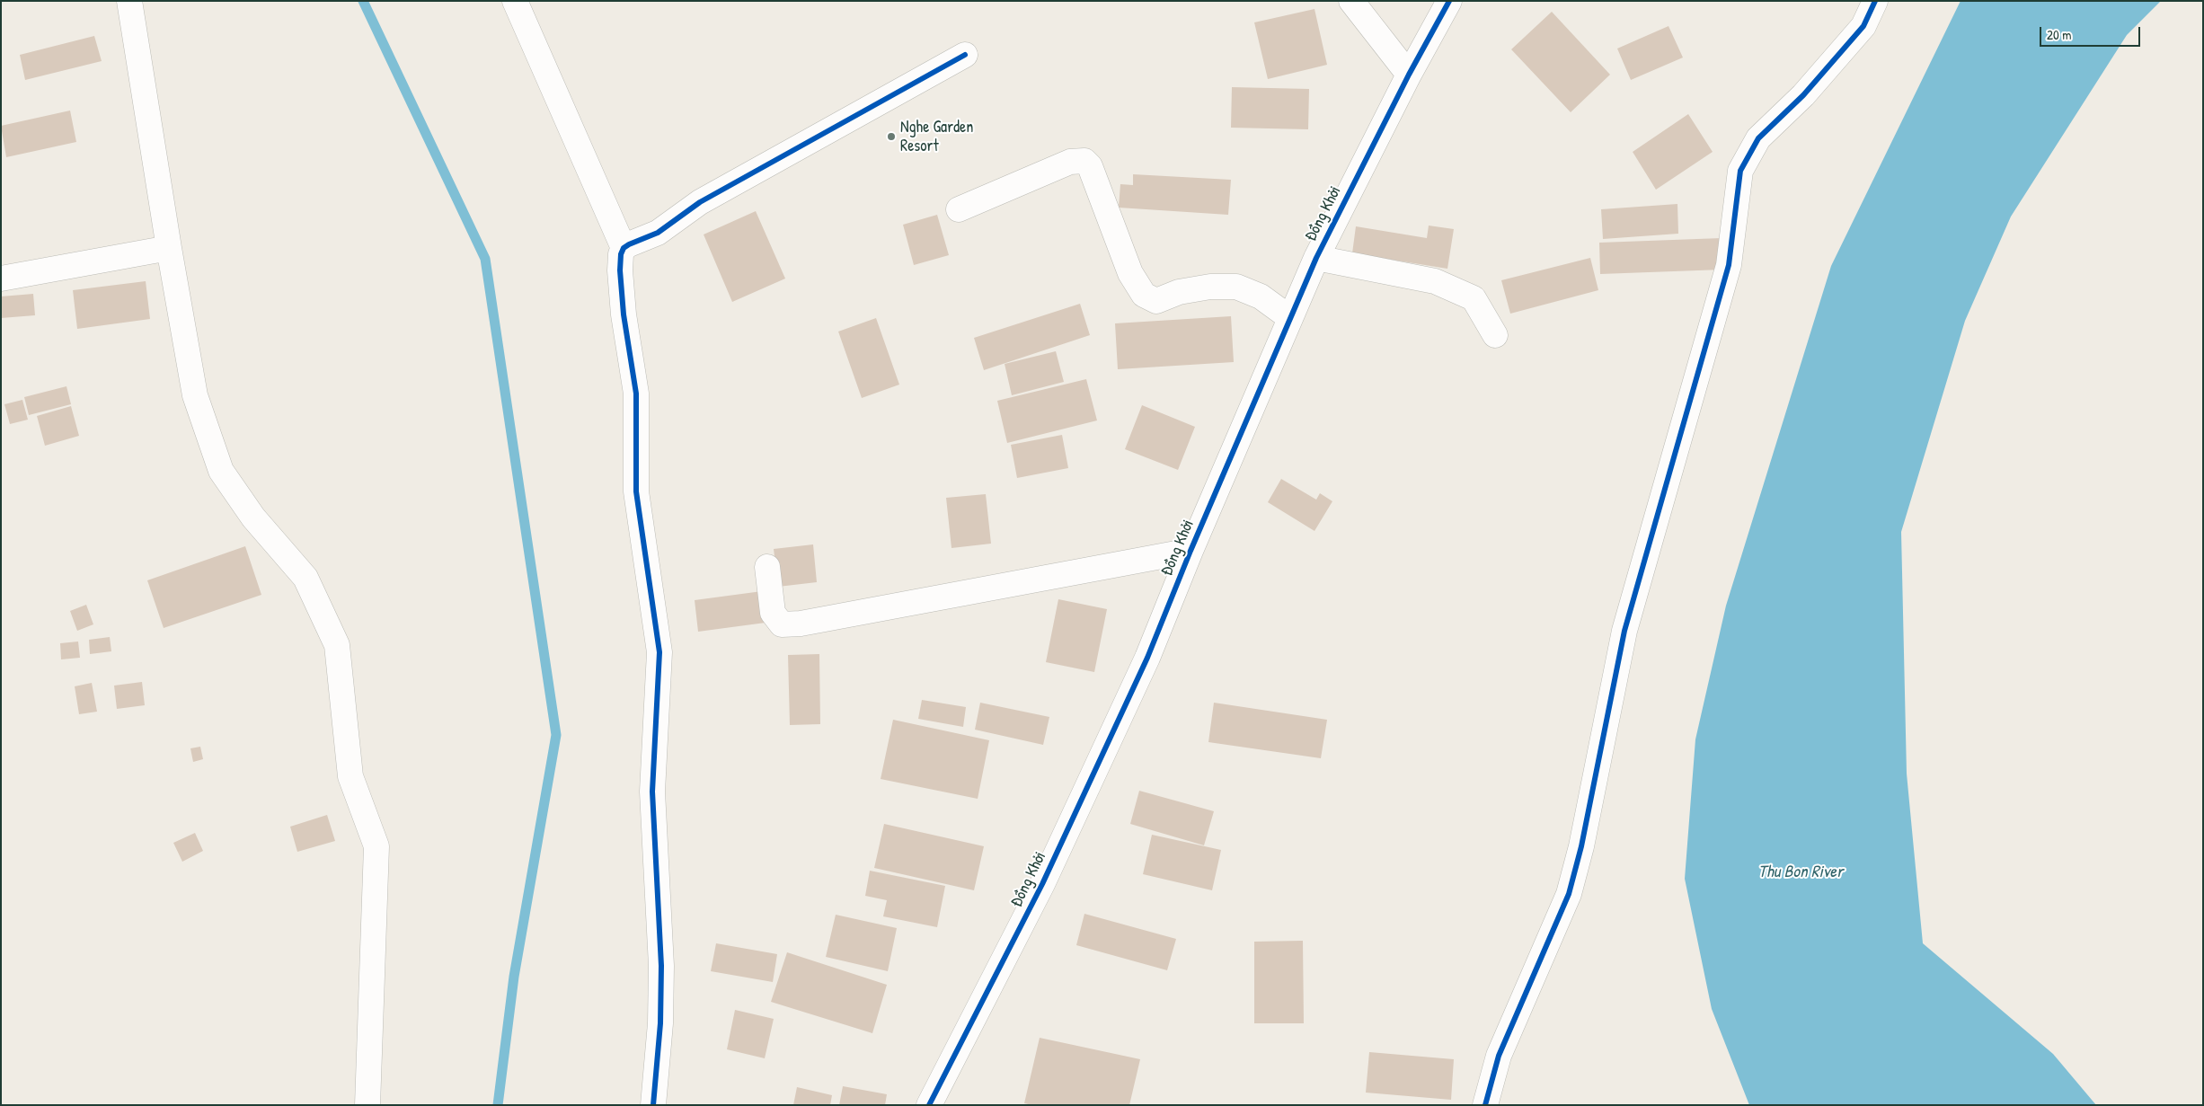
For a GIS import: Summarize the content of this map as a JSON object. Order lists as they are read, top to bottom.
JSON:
{
  "streets": {
    "street": ["Đồng Khởi"]
  },
  "water": ["Thu Bon River"],
  "places": ["Nghe Garden Resort"],
  "scale_bar": "20 m"
}
